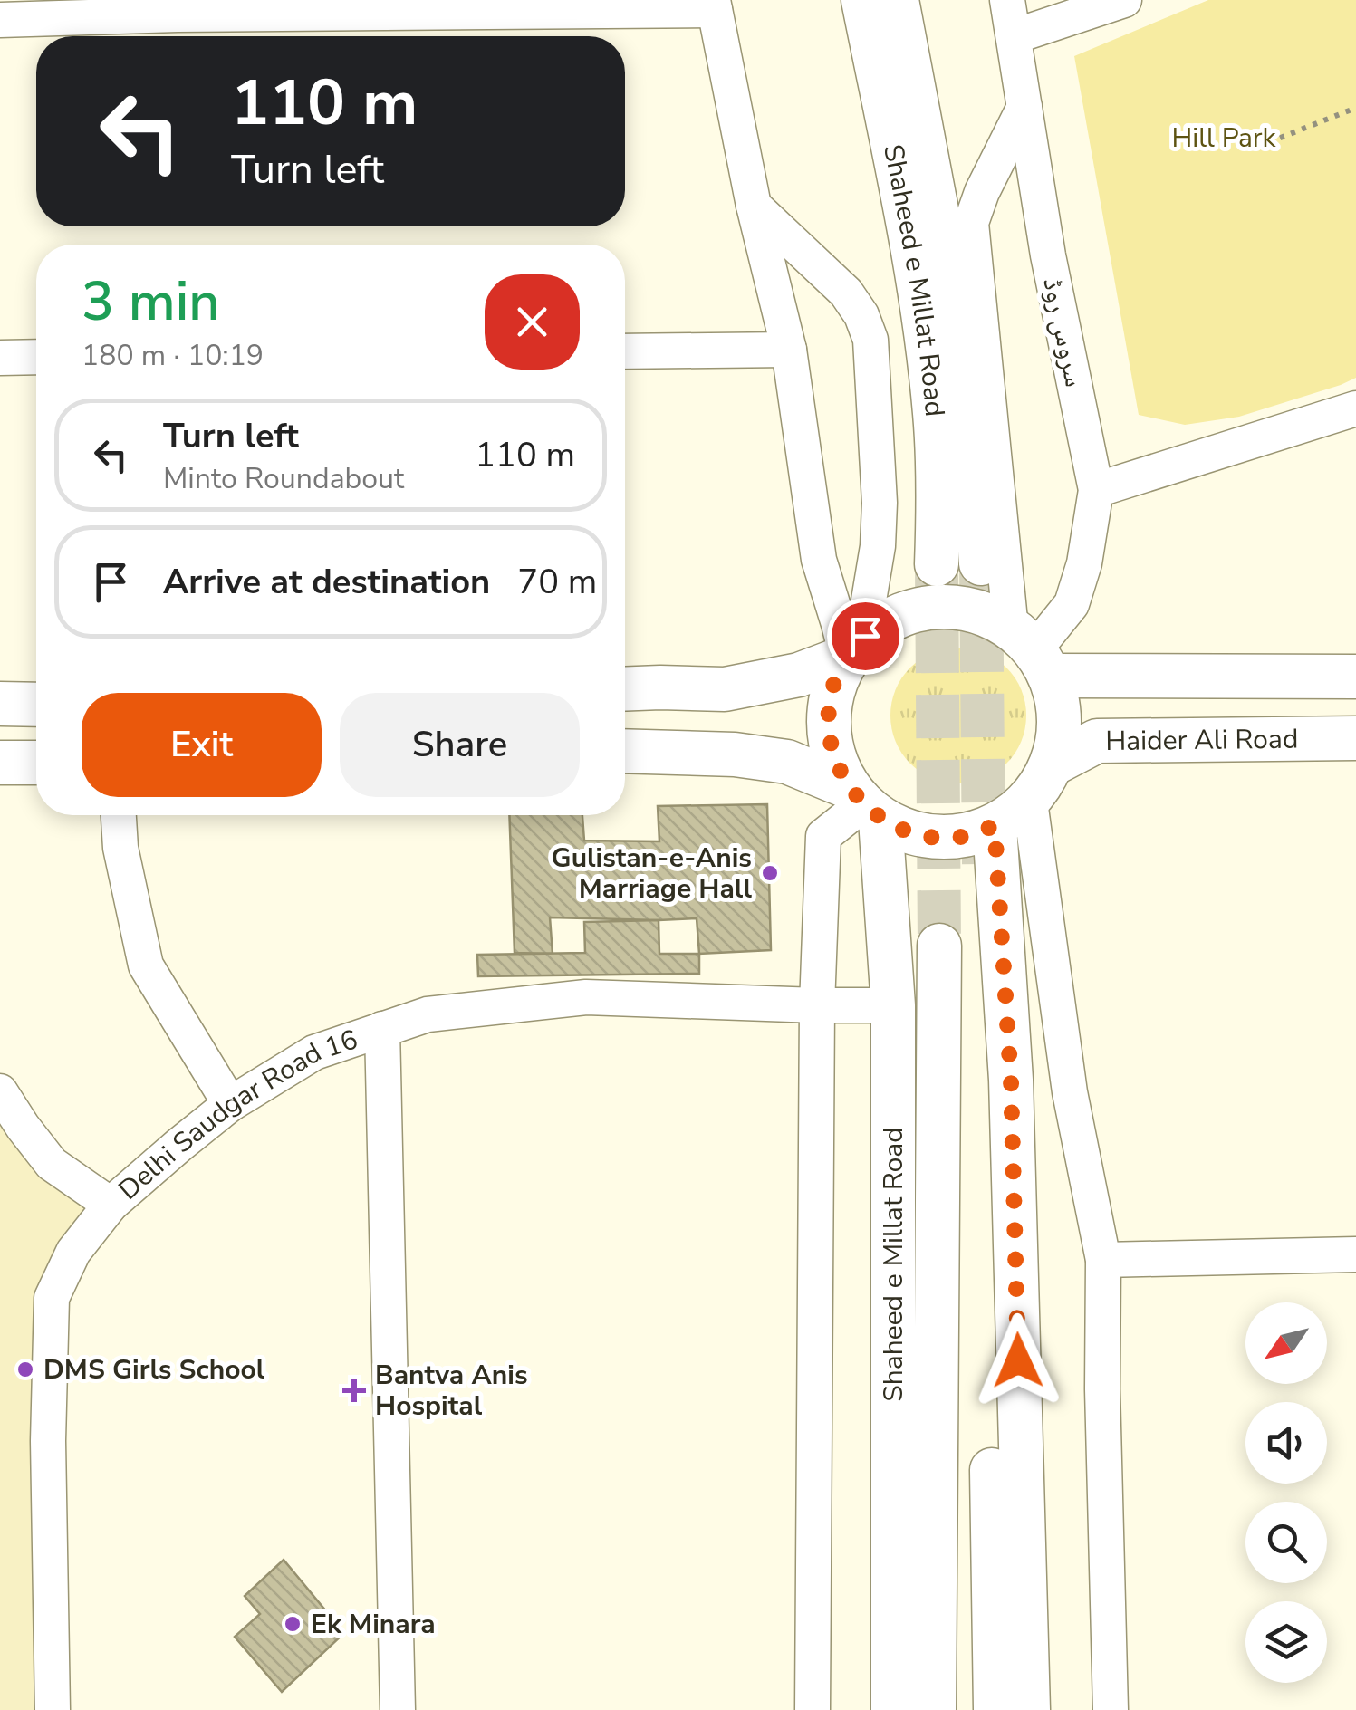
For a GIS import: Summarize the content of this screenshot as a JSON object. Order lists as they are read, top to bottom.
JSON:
{
  "streets": {
    "main road": ["Shaheed e Millat Road", "Haider Ali Road"],
    "street": ["سروس روڈ", "Delhi Saudgar Road 16"]
  },
  "crossings": [
    ["Shaheed e Millat Road", "سروس روڈ"],
    ["Shaheed e Millat Road", "Haider Ali Road"],
    ["Shaheed e Millat Road", "Delhi Saudgar Road 16"],
    ["سروس روڈ", "Haider Ali Road"]
  ],
  "parks": ["Hill Park"],
  "places": {
    "other": ["Gulistan-e-Anis Marriage Hall", "DMS Girls School", "Ek Minara"],
    "health": ["Bantva Anis Hospital"]
  },
  "north": "bottom left",
  "page": {
    "turn": ["110 m", "Turn left"],
    "heading": ["3 min", "180 m · 10:19"],
    "list": [
      {
        "name": "Turn left",
        "note": "Minto Roundabout",
        "value": "110 m"
      },
      {
        "name": "Arrive at destination",
        "value": "70 m"
      }
    ],
    "buttons": ["Exit", "Share"]
  }
}
